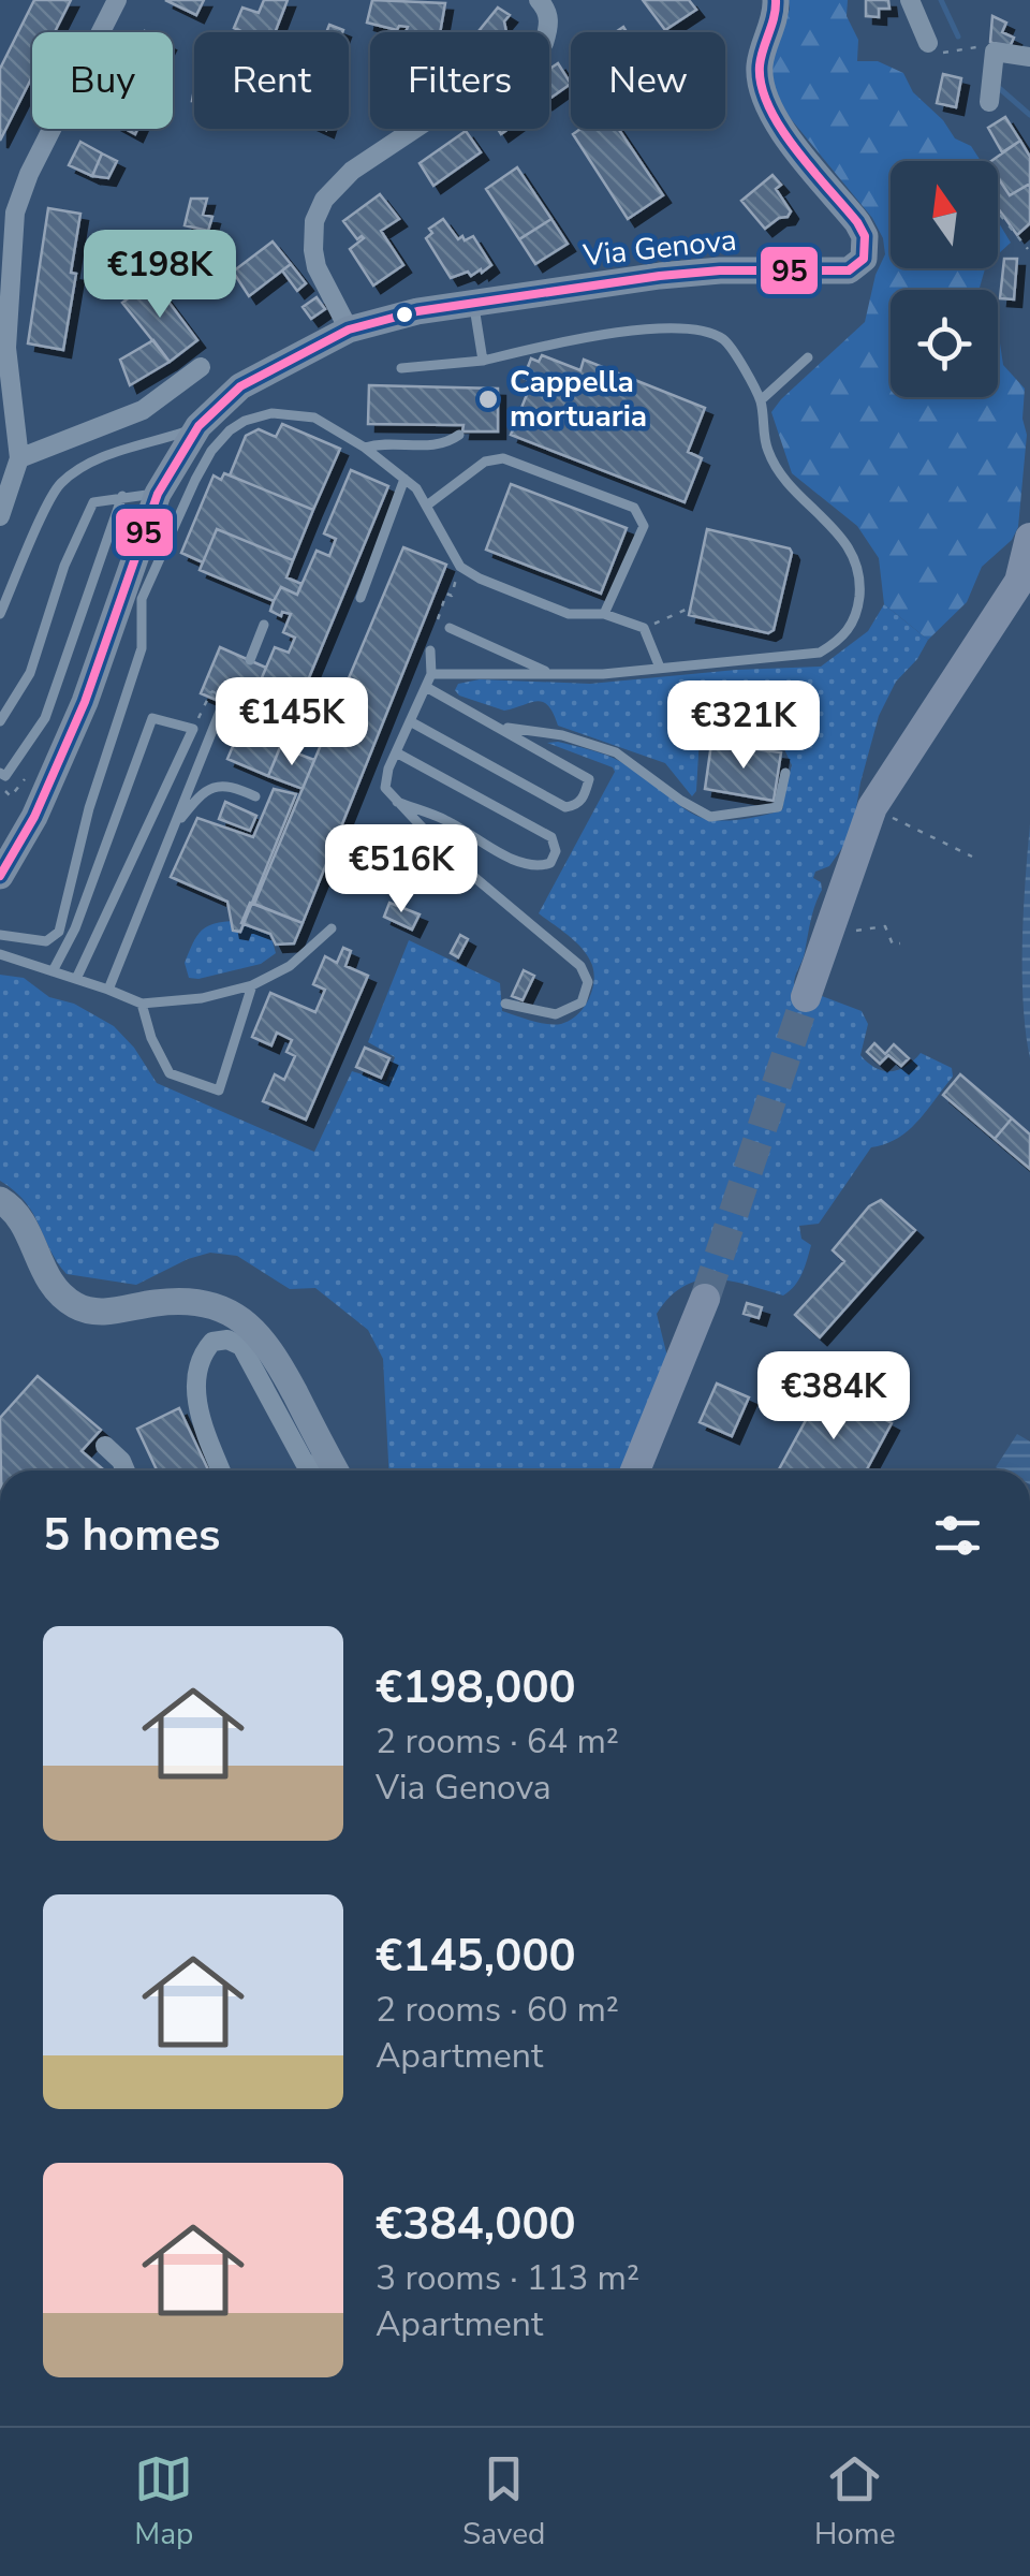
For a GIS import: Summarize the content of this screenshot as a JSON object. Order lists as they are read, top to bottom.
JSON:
{
  "streets": {
    "street": ["Via Genova"]
  },
  "places": ["Cappella mortuaria"],
  "lines": ["transit line 95"],
  "north": "top",
  "page": {
    "chip": [
      "Buy",
      "Rent",
      "Filters",
      "New"
    ],
    "price": [
      "€198K",
      "€145K",
      "€321K",
      "€516K",
      "€384K"
    ],
    "heading": "5 homes",
    "list": [
      {
        "name": "€198,000",
        "note": "2 rooms · 64 m² · Via Genova"
      },
      {
        "name": "€145,000",
        "note": "2 rooms · 60 m² · Apartment"
      },
      {
        "name": "€384,000",
        "note": "3 rooms · 113 m² · Apartment"
      }
    ],
    "tabs": ["Map", "Saved", "Home"]
  }
}
